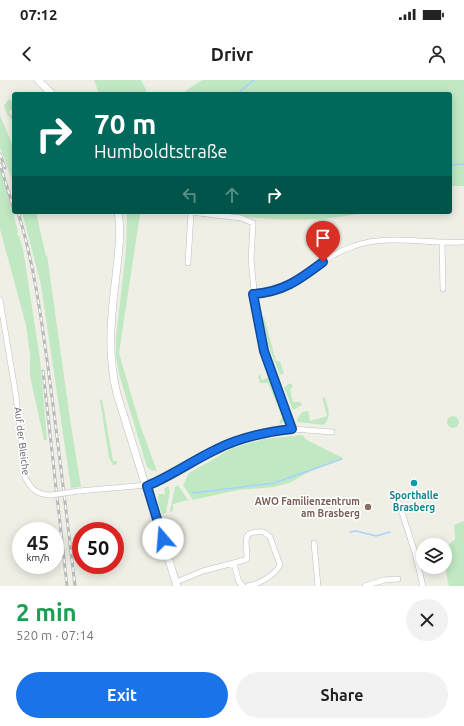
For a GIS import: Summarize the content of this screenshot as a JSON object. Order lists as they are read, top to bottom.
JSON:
{
  "streets": {
    "street": ["Auf der Bleiche"]
  },
  "places": ["Sporthalle Brasberg", "AWO Familienzentrum am Brasberg"],
  "page": {
    "status": "07:12",
    "header": "Drivr",
    "turn": ["70 m", "Humboldtstraße"],
    "speed": "45 km/h",
    "limit": "50",
    "heading": ["2 min", "520 m · 07:14"],
    "buttons": ["Exit", "Share"]
  }
}
